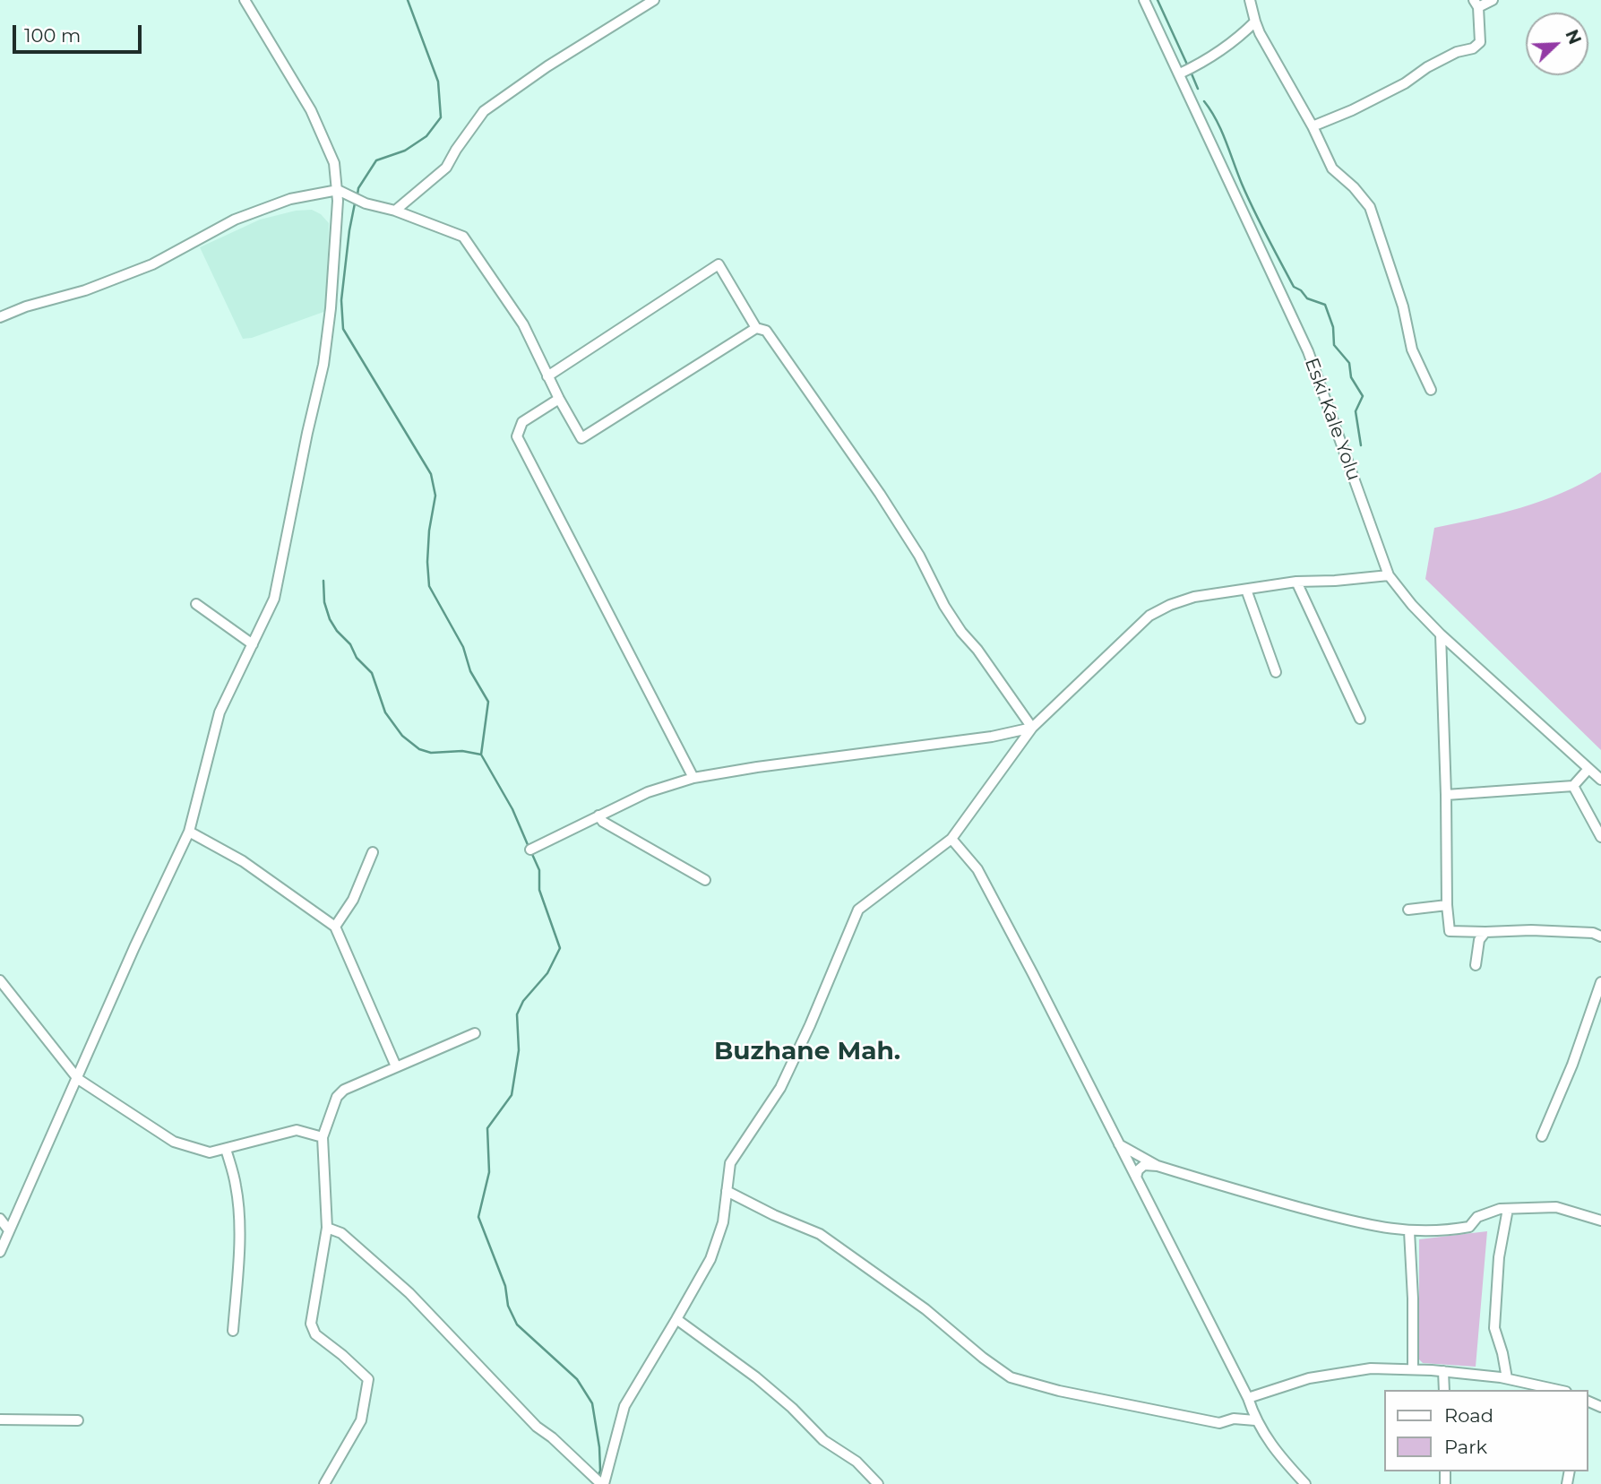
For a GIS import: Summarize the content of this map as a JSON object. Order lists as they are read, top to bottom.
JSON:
{
  "streets": {
    "street": ["Eski Kale Yolu"]
  },
  "districts": ["Buzhane Mah."],
  "legend": ["Road", "Park"],
  "scale_bar": "100 m",
  "north": "top right"
}
